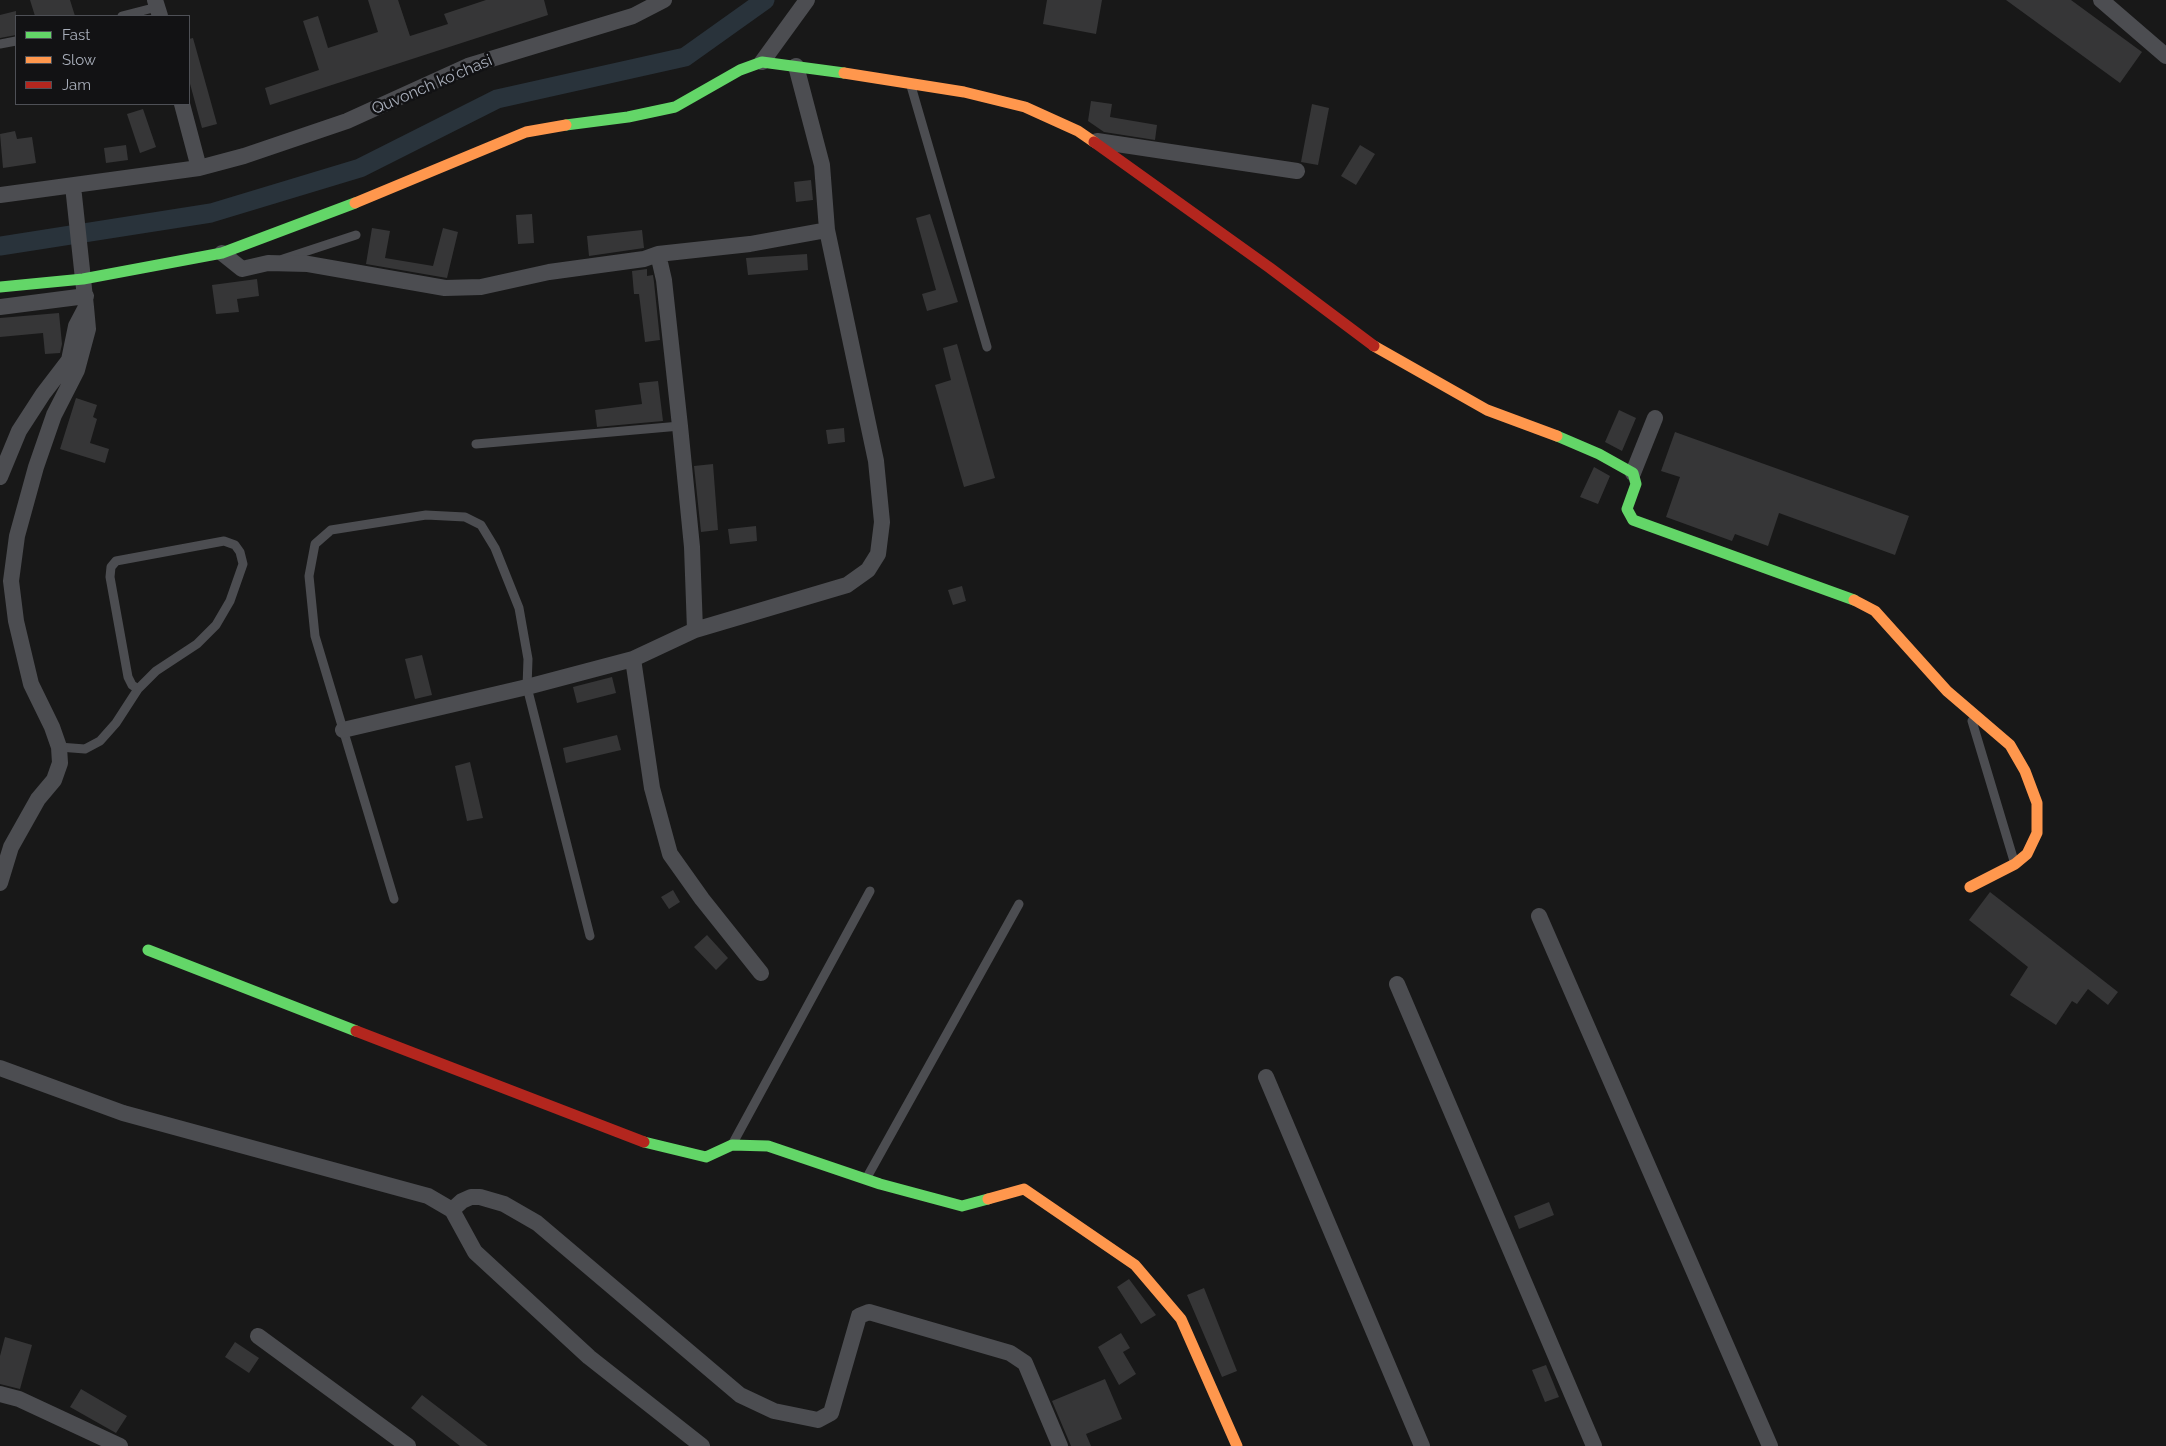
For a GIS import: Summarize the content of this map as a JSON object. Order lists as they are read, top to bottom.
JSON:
{
  "streets": {
    "street": ["Quvonch koʻchasi"]
  },
  "legend": ["Fast", "Slow", "Jam"]
}
